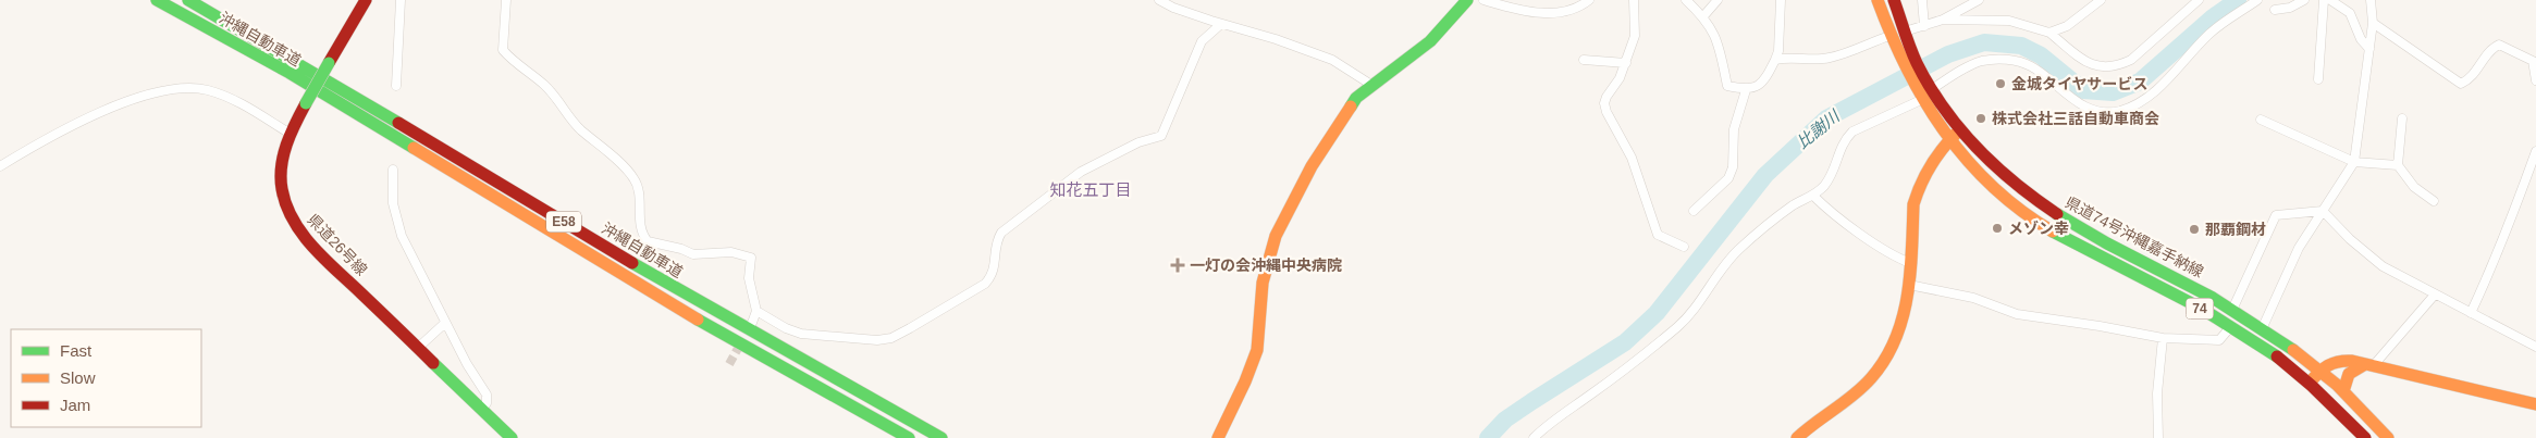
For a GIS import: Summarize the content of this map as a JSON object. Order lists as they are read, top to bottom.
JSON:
{
  "streets": {
    "main road": [
      "沖縄自動車道",
      "E58",
      "県道74号沖縄嘉手納線",
      "県道26号線",
      "74"
    ]
  },
  "districts": ["知花五丁目"],
  "water": ["比謝川"],
  "places": {
    "other": [
      "金城タイヤサービス",
      "株式会社三話自動車商会",
      "メゾン幸",
      "那覇鋼材"
    ],
    "health": ["一灯の会沖縄中央病院"]
  },
  "legend": ["Fast", "Slow", "Jam"]
}
